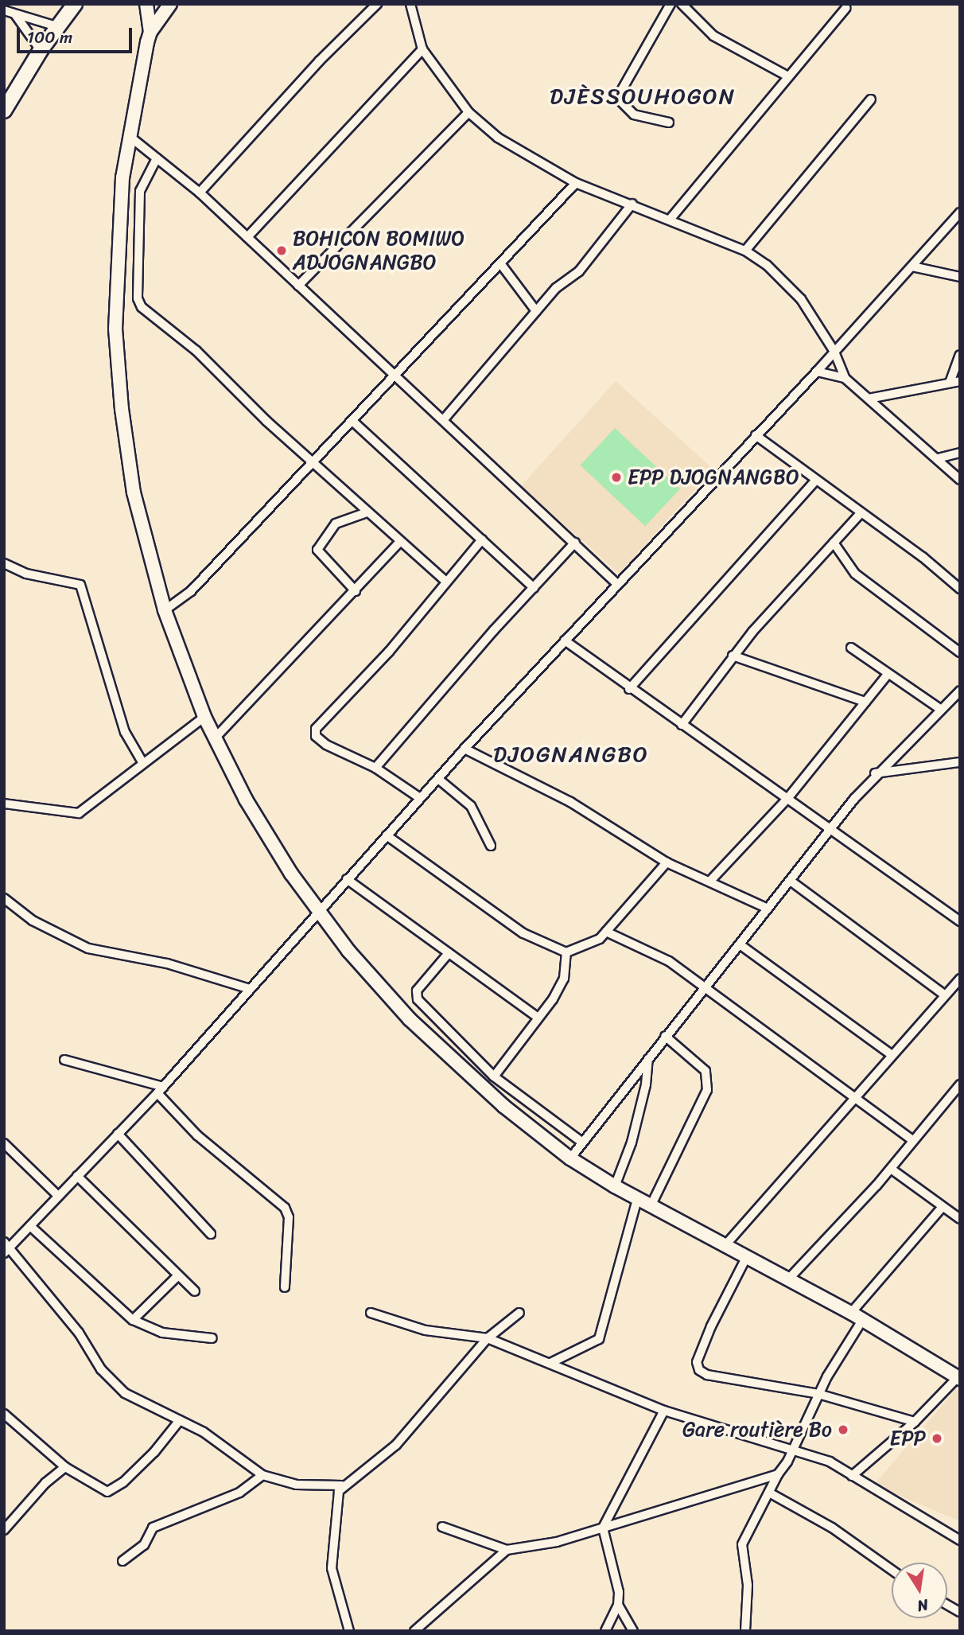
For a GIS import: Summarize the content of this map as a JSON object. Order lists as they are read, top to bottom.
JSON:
{
  "districts": ["DJÈSSOUHOGON", "DJOGNANGBO"],
  "places": [
    "BOHICON BOMIWO ADJOGNANGBO",
    "EPP DJOGNANGBO",
    "Gare routière Bo",
    "EPP"
  ],
  "scale_bar": "100 m",
  "north": "bottom"
}
